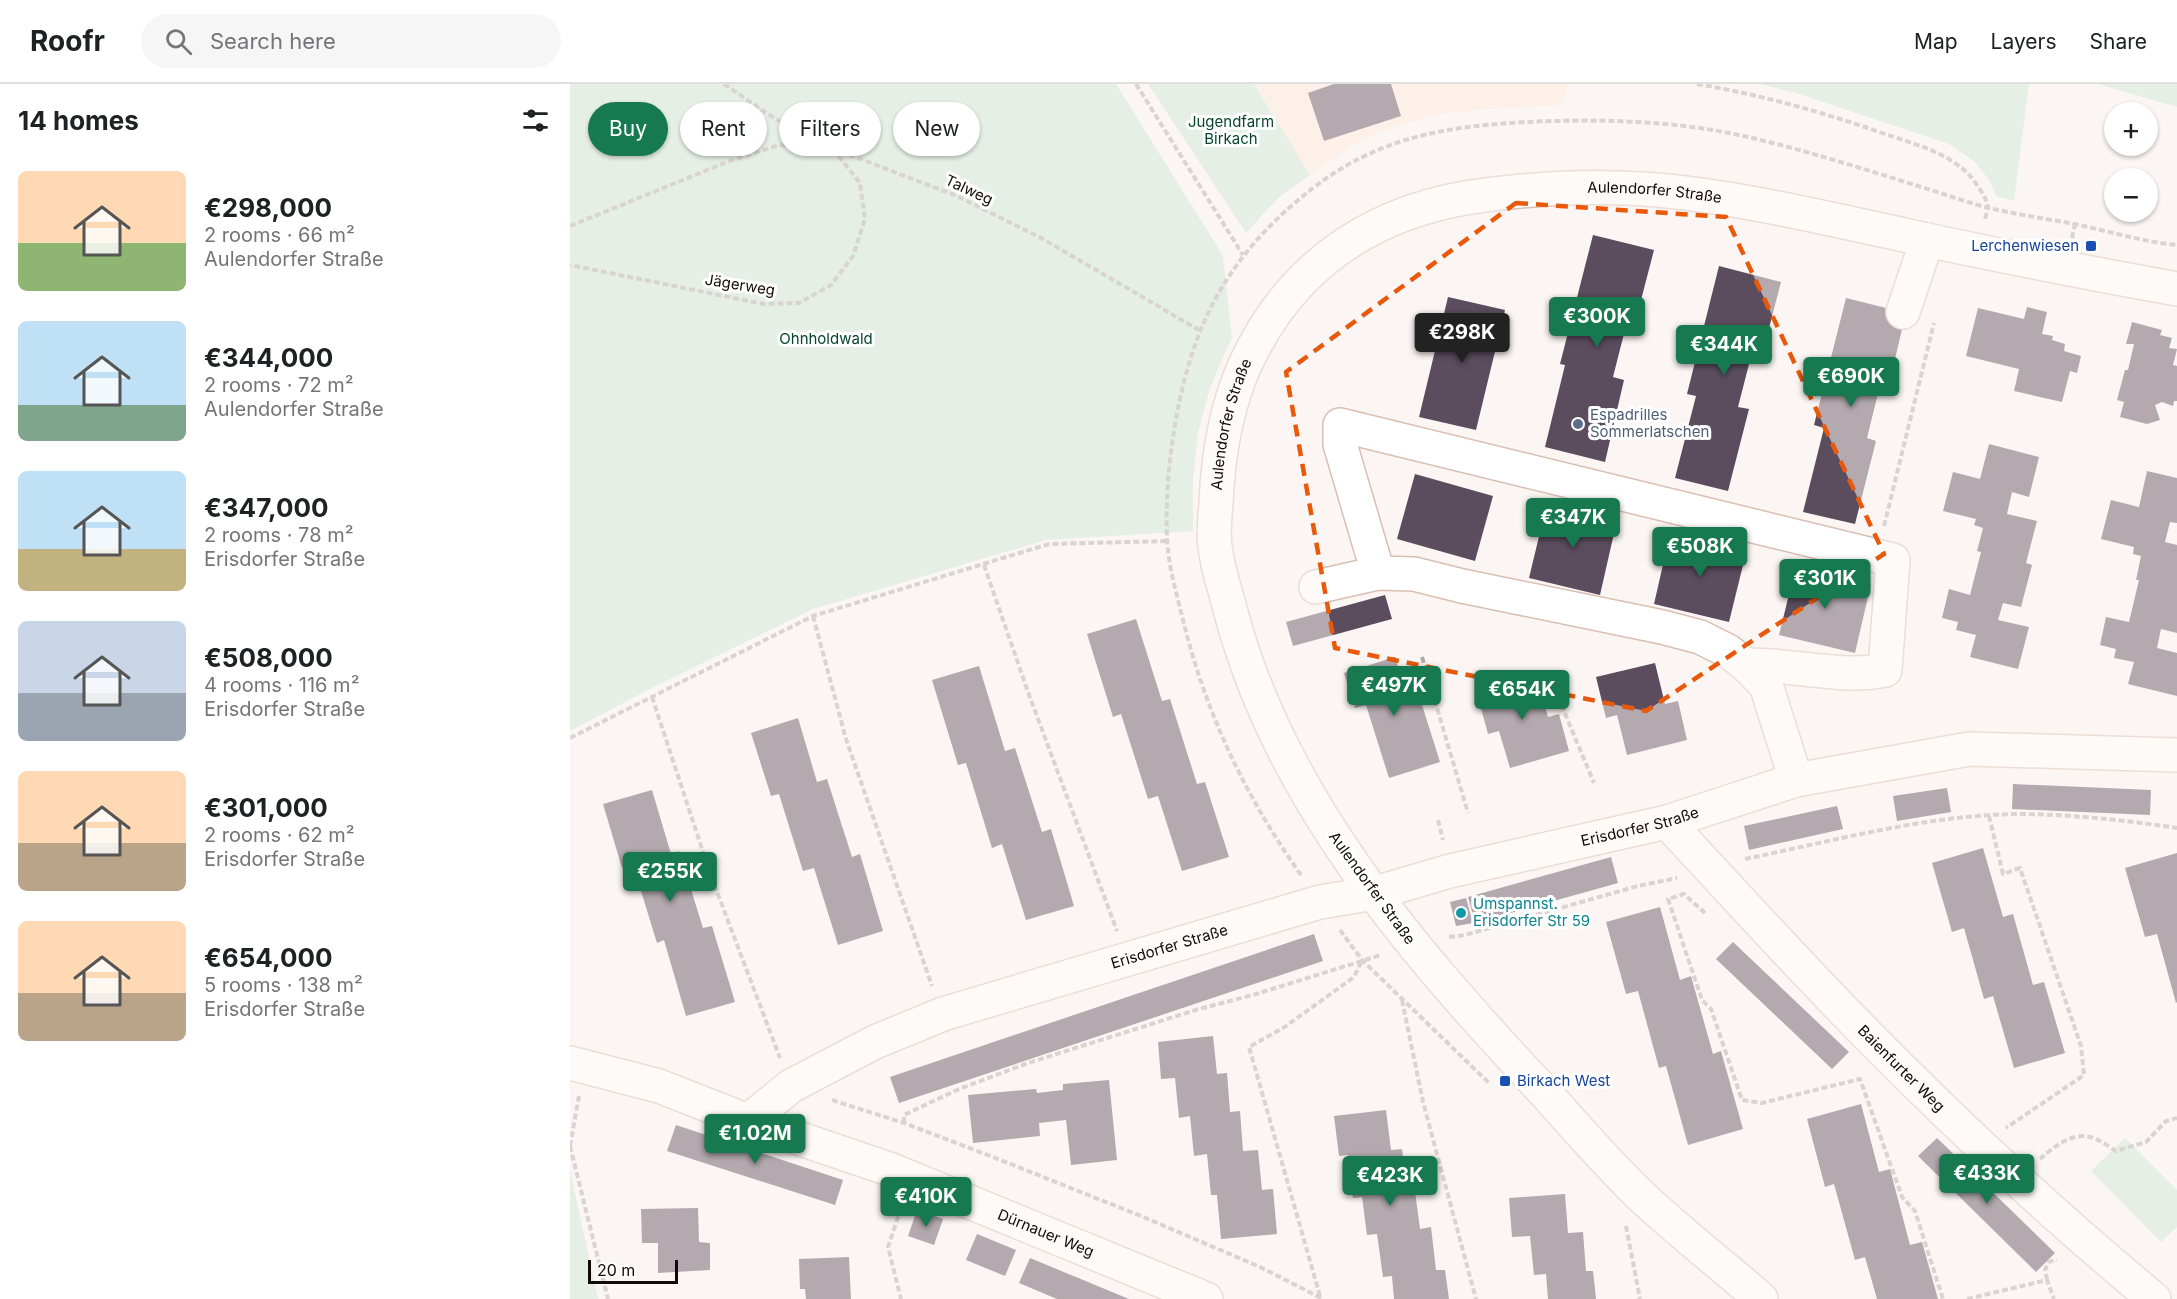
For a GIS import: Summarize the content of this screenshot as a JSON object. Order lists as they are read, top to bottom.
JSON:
{
  "streets": {
    "street": [
      "Aulendorfer Straße",
      "Erisdorfer Straße",
      "Baienfurter Weg",
      "Dürnauer Weg"
    ],
    "path": ["Talweg", "Jägerweg"]
  },
  "crossings": [
    ["Aulendorfer Straße", "Erisdorfer Straße"],
    ["Erisdorfer Straße", "Baienfurter Weg"],
    ["Erisdorfer Straße", "Dürnauer Weg"]
  ],
  "parks": ["Jugendfarm Birkach", "Ohnholdwald"],
  "places": {
    "transit": ["Lerchenwiesen", "Birkach West"],
    "other": ["Espadrilles Sommerlatschen", "Umspannst. Erisdorfer Str 59"]
  },
  "scale_bar": "20 m",
  "page": {
    "header": "Roofr",
    "search": "Search here",
    "nav": ["Map", "Layers", "Share"],
    "heading": "14 homes",
    "map_buttons": ["+", "−"],
    "chip": [
      "Buy",
      "Rent",
      "Filters",
      "New"
    ],
    "list": [
      {
        "name": "€298,000",
        "note": "2 rooms · 66 m² · Aulendorfer Straße"
      },
      {
        "name": "€344,000",
        "note": "2 rooms · 72 m² · Aulendorfer Straße"
      },
      {
        "name": "€347,000",
        "note": "2 rooms · 78 m² · Erisdorfer Straße"
      },
      {
        "name": "€508,000",
        "note": "4 rooms · 116 m² · Erisdorfer Straße"
      },
      {
        "name": "€301,000",
        "note": "2 rooms · 62 m² · Erisdorfer Straße"
      },
      {
        "name": "€654,000",
        "note": "5 rooms · 138 m² · Erisdorfer Straße"
      }
    ],
    "price": [
      "€300K",
      "€298K",
      "€344K",
      "€690K",
      "€347K",
      "€508K",
      "€301K",
      "€497K",
      "€654K",
      "€255K",
      "€1.02M",
      "€433K",
      "€423K",
      "€410K"
    ],
    "scale": "20 m"
  }
}
